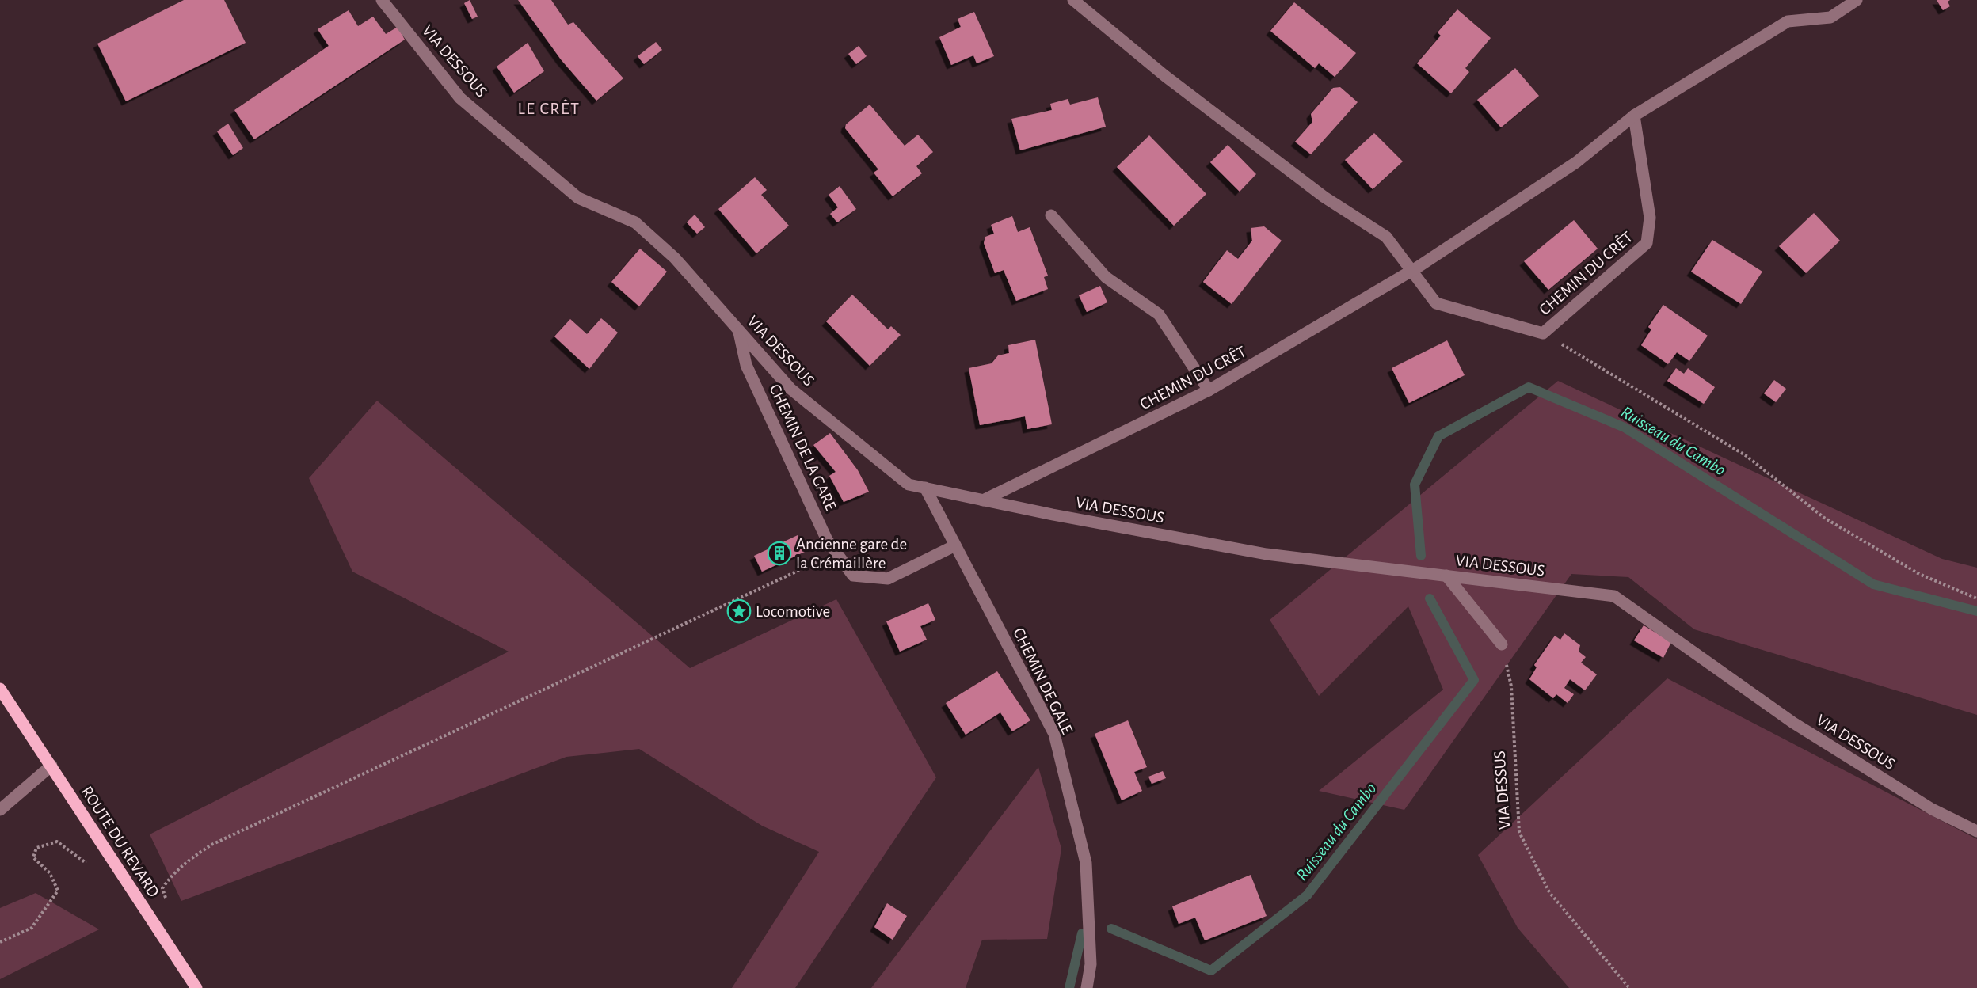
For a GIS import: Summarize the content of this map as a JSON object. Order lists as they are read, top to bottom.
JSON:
{
  "streets": {
    "main road": ["ROUTE DU REVARD"],
    "street": [
      "VIA DESSOUS",
      "CHEMIN DU CRÊT",
      "CHEMIN DE LA GARE",
      "CHEMIN DE GALE"
    ],
    "path": ["VIA DESSUS"]
  },
  "crossings": [
    ["VIA DESSOUS", "CHEMIN DU CRÊT"],
    ["VIA DESSOUS", "CHEMIN DE LA GARE"],
    ["VIA DESSOUS", "CHEMIN DE GALE"],
    ["CHEMIN DE LA GARE", "CHEMIN DE GALE"]
  ],
  "districts": ["LE CRÊT"],
  "water": ["Ruisseau du Cambo"],
  "places": {
    "building": ["Ancienne gare de la Crémaillère"],
    "place": ["Locomotive"]
  }
}
